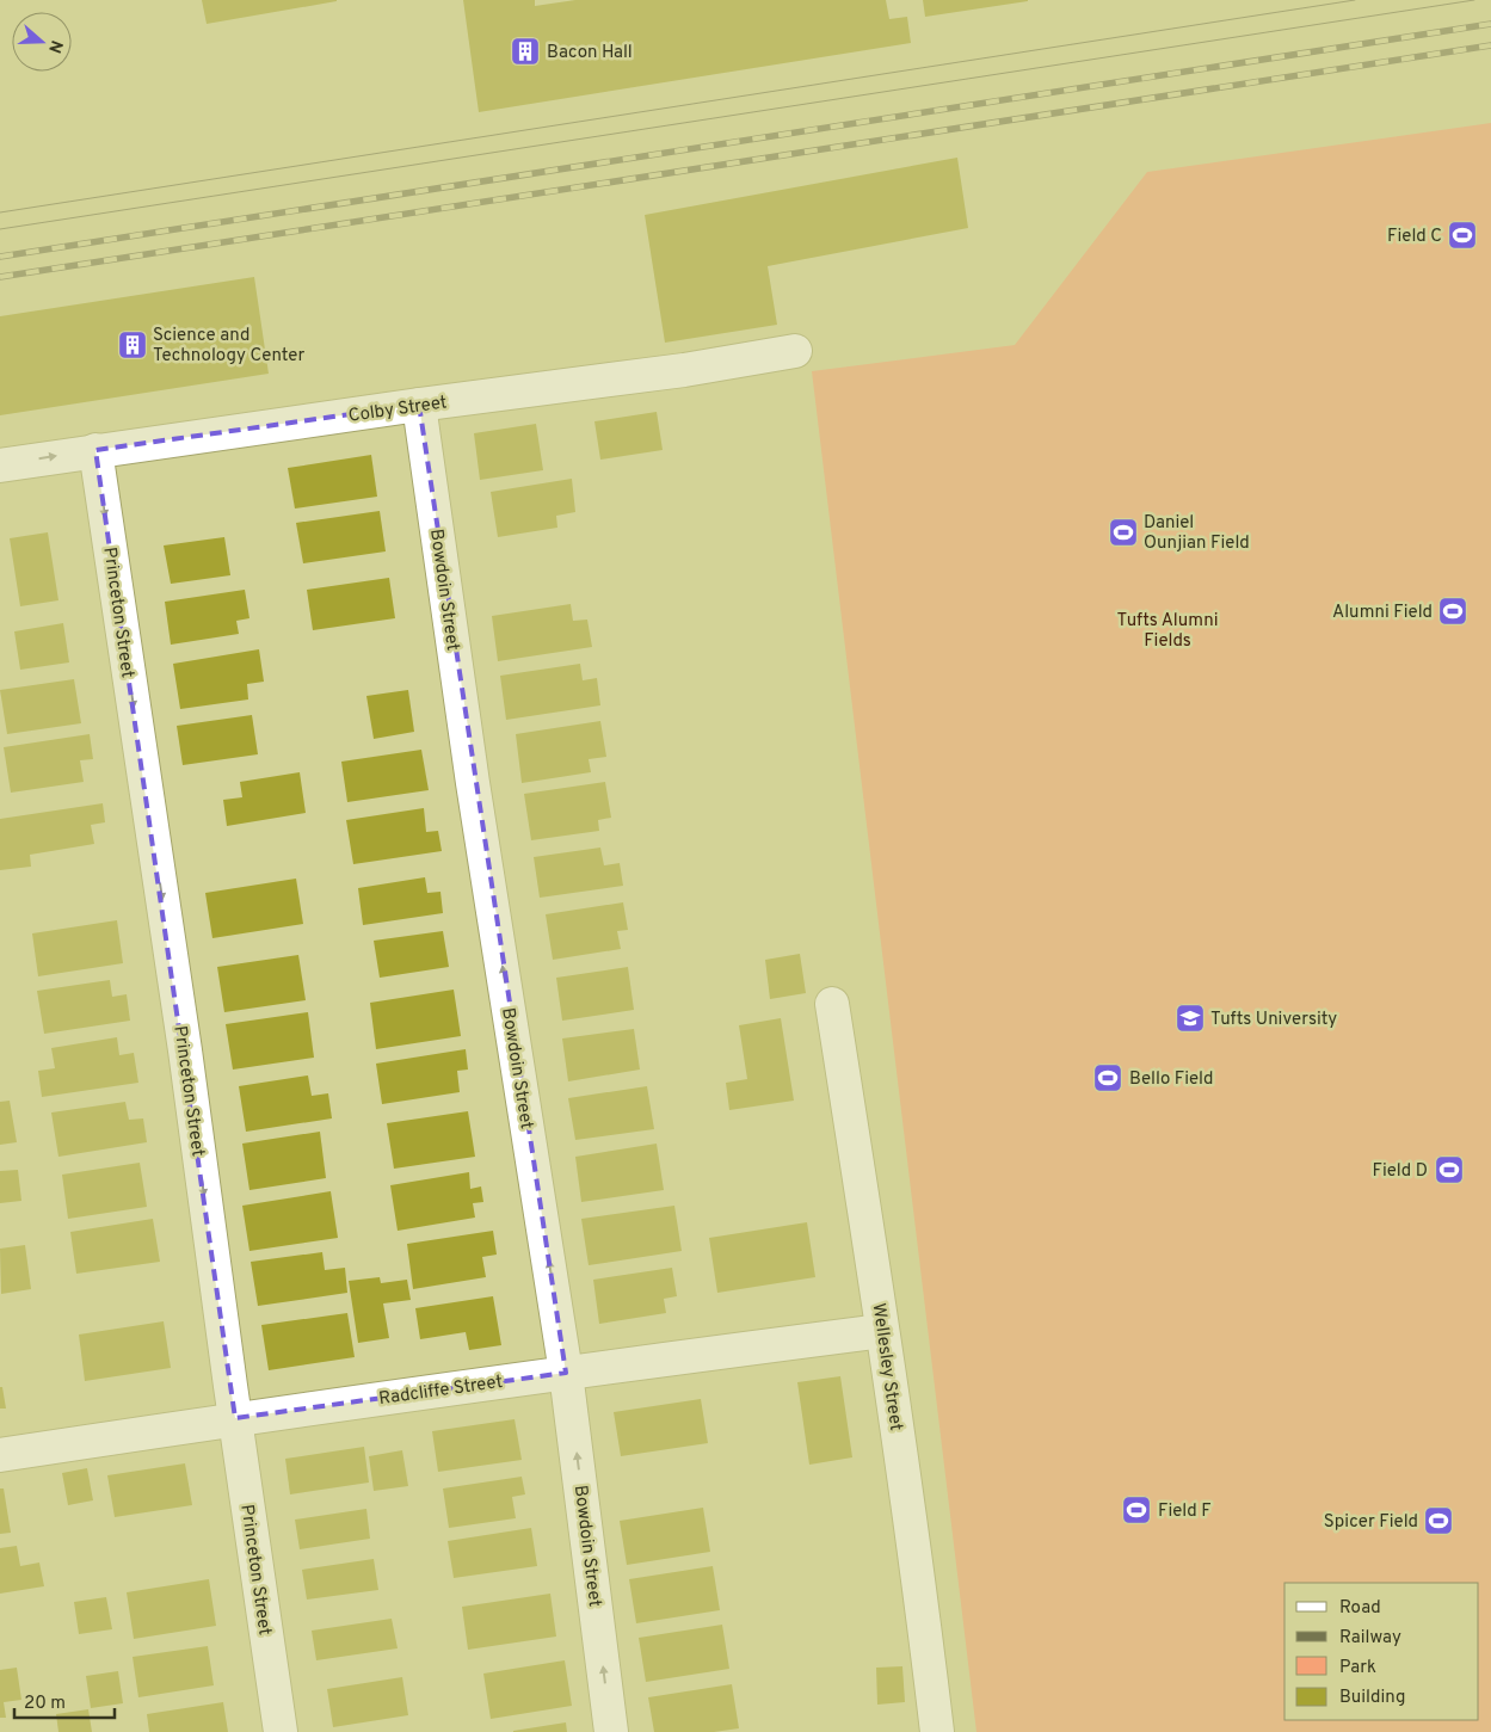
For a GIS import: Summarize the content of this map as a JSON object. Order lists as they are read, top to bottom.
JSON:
{
  "streets": {
    "street": [
      "Colby Street",
      "Bowdoin Street",
      "Princeton Street",
      "Wellesley Street",
      "Radcliffe Street"
    ]
  },
  "crossings": [
    ["Colby Street", "Bowdoin Street"],
    ["Colby Street", "Princeton Street"],
    ["Bowdoin Street", "Radcliffe Street"],
    ["Princeton Street", "Radcliffe Street"],
    ["Wellesley Street", "Radcliffe Street"]
  ],
  "one_way": ["Bowdoin Street", "Princeton Street"],
  "parks": ["Tufts Alumni Fields"],
  "places": {
    "building": ["Bacon Hall", "Science and Technology Center"],
    "sports": [
      "Field C",
      "Daniel Ounjian Field",
      "Alumni Field",
      "Bello Field",
      "Field D",
      "Field F",
      "Spicer Field"
    ],
    "school or university": ["Tufts University"]
  },
  "legend": [
    "Road",
    "Railway",
    "Park",
    "Building"
  ],
  "scale_bar": "20 m",
  "north": "right"
}
